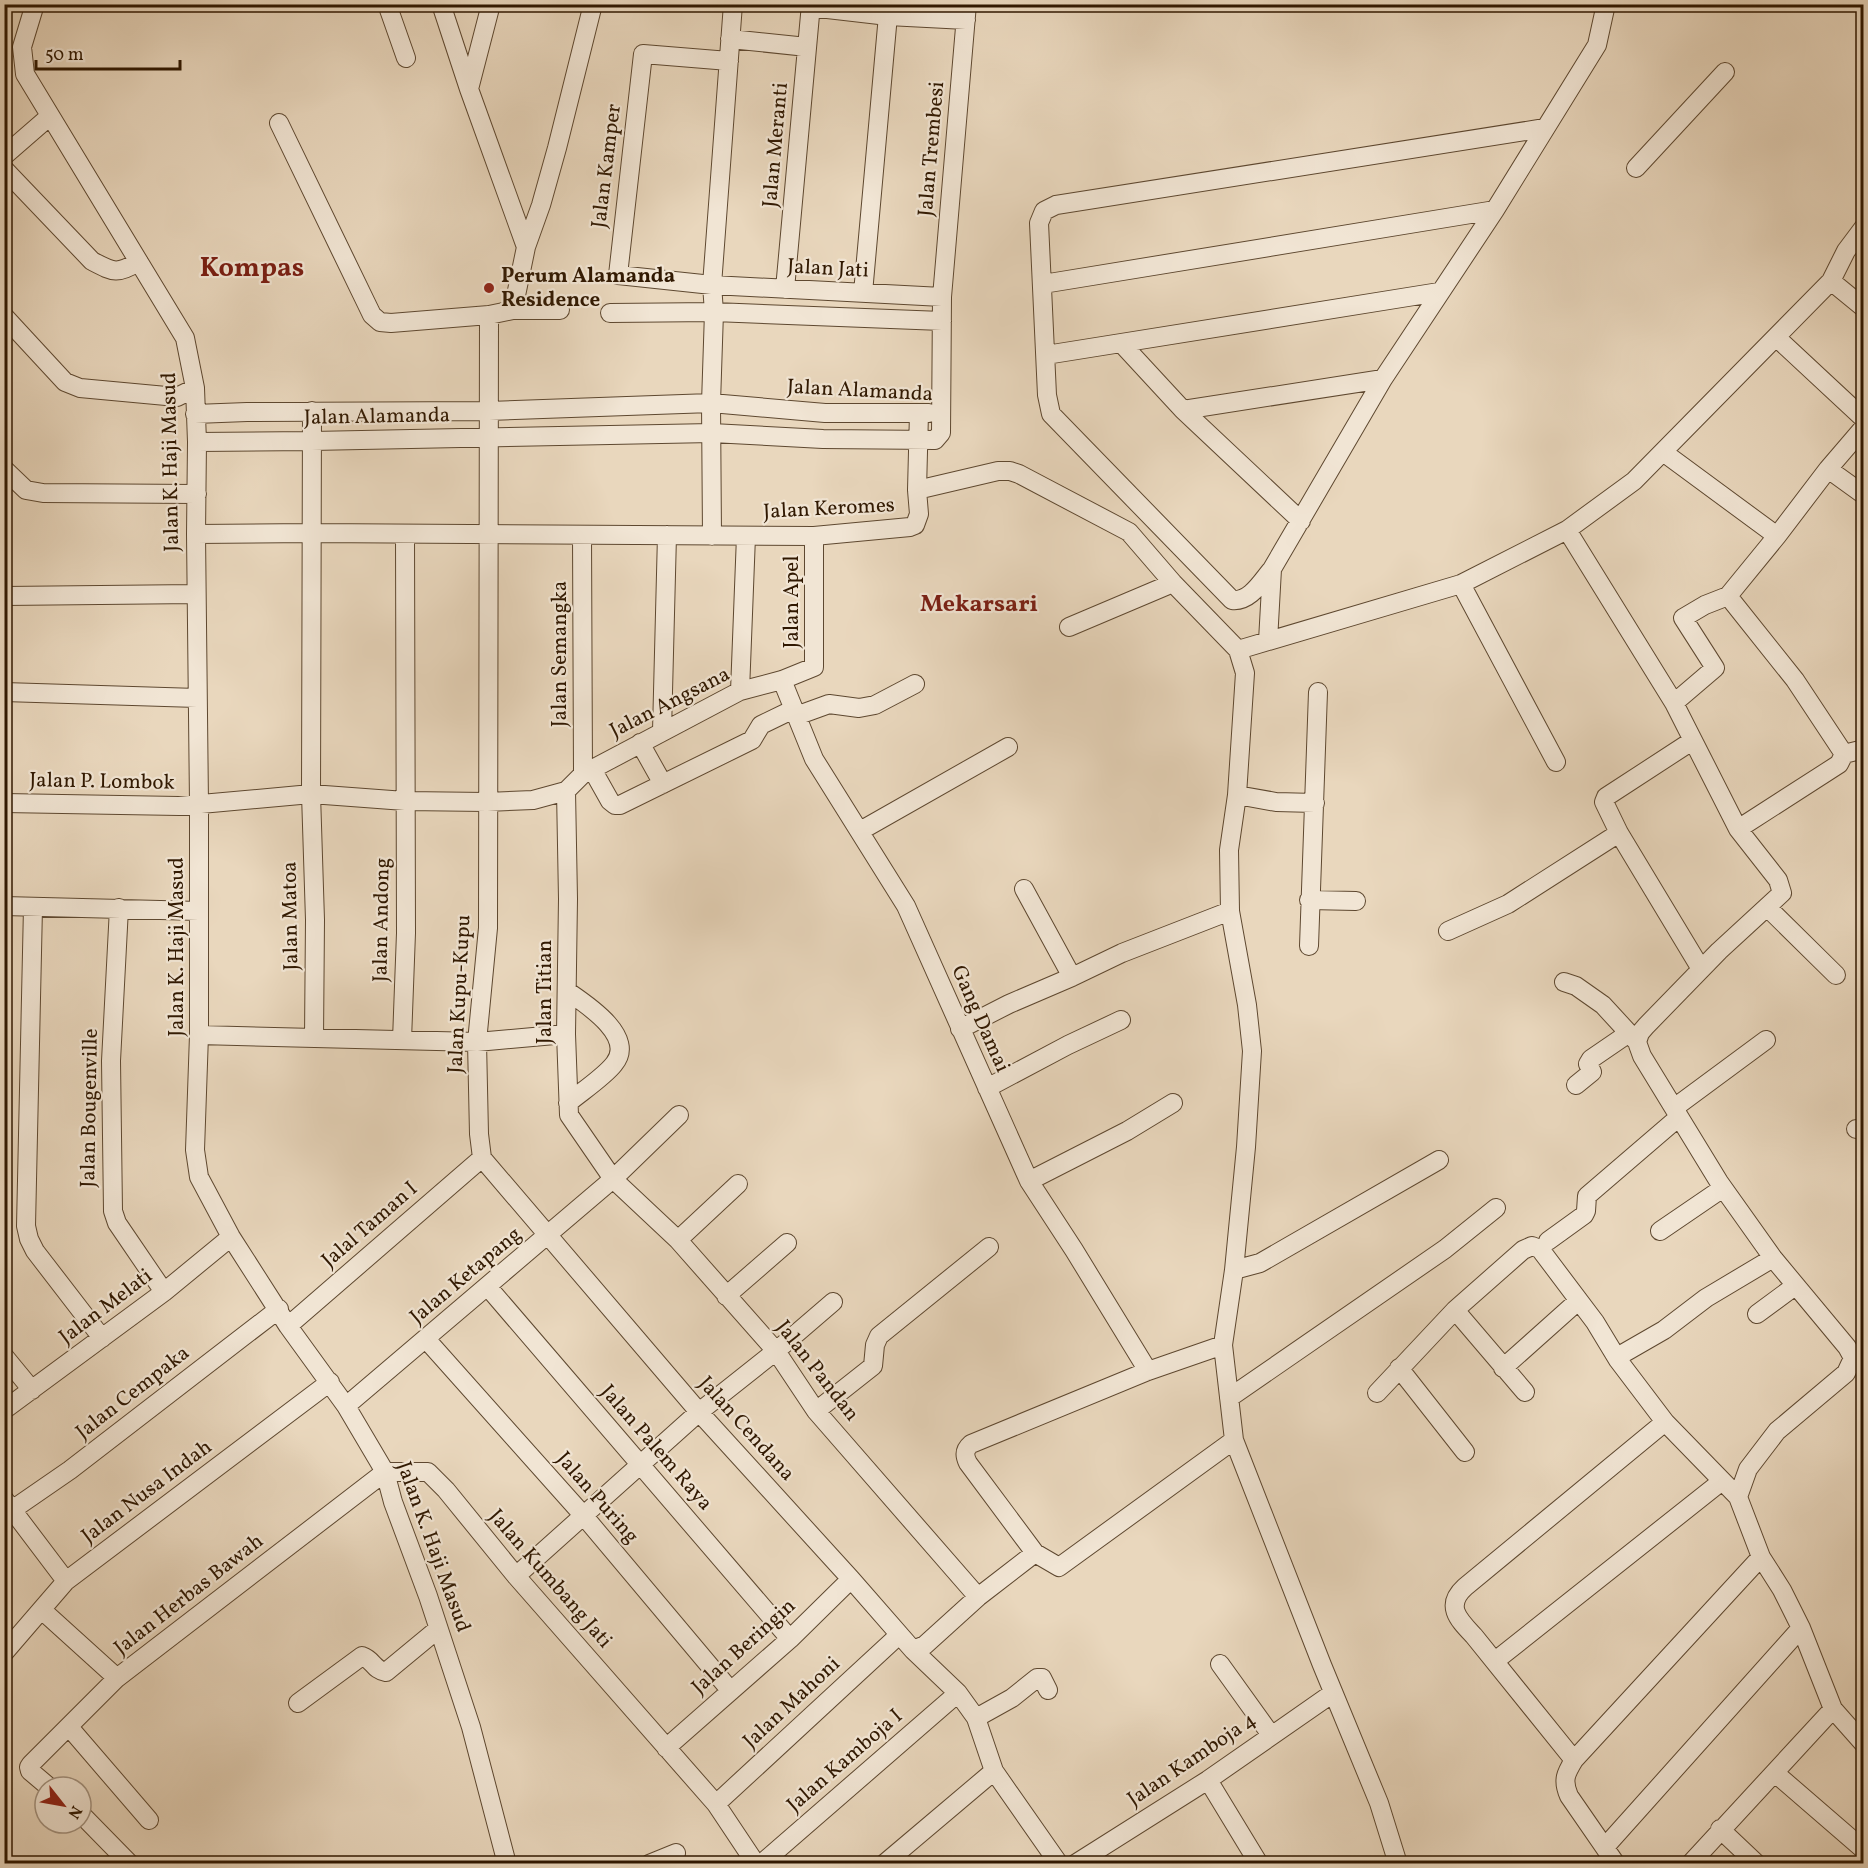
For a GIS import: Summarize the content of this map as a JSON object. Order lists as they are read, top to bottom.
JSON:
{
  "streets": {
    "street": [
      "Jalan Meranti",
      "Jalan Trembesi",
      "Jalan Kamper",
      "Jalan Jati",
      "Jalan Alamanda",
      "Jalan K. Haji Masud",
      "Jalan Keromes",
      "Jalan Apel",
      "Jalan Semangka",
      "Jalan Angsana",
      "Jalan P. Lombok",
      "Jalan Matoa",
      "Jalan Andong",
      "Jalan Titian",
      "Jalan Kupu-Kupu",
      "Gang Damai",
      "Jalan Bougenville",
      "Jalal Taman I",
      "Jalan Ketapang",
      "Jalan Melati",
      "Jalan Pandan",
      "Jalan Cempaka",
      "Jalan Cendana",
      "Jalan Palem Raya",
      "Jalan Nusa Indah",
      "Jalan Puring",
      "Jalan Kumbang Jati",
      "Jalan Herbas Bawah",
      "Jalan Beringin",
      "Jalan Mahoni",
      "Jalan Kamboja 4",
      "Jalan Kamboja I"
    ]
  },
  "crossings": [
    ["Jalan Meranti", "Jalan Jati"],
    ["Jalan Trembesi", "Jalan Jati"],
    ["Jalan Trembesi", "Jalan Alamanda"],
    ["Jalan Kamper", "Jalan Jati"],
    ["Jalan Alamanda", "Jalan K. Haji Masud"],
    ["Jalan Alamanda", "Jalan Matoa"],
    ["Jalan Alamanda", "Jalan Kupu-Kupu"],
    ["Jalan K. Haji Masud", "Jalan Keromes"],
    ["Jalan K. Haji Masud", "Jalan P. Lombok"],
    ["Jalan K. Haji Masud", "Jalal Taman I"],
    ["Jalan K. Haji Masud", "Jalan Ketapang"],
    ["Jalan K. Haji Masud", "Jalan Melati"],
    ["Jalan K. Haji Masud", "Jalan Cempaka"],
    ["Jalan K. Haji Masud", "Jalan Nusa Indah"],
    ["Jalan K. Haji Masud", "Jalan Kumbang Jati"],
    ["Jalan K. Haji Masud", "Jalan Herbas Bawah"],
    ["Jalan Keromes", "Jalan Apel"],
    ["Jalan Keromes", "Jalan Semangka"],
    ["Jalan Keromes", "Jalan Matoa"],
    ["Jalan Keromes", "Jalan Andong"],
    ["Jalan Keromes", "Jalan Kupu-Kupu"],
    ["Jalan Apel", "Jalan Angsana"],
    ["Jalan Semangka", "Jalan Angsana"],
    ["Jalan Angsana", "Jalan P. Lombok"],
    ["Jalan Angsana", "Jalan Titian"],
    ["Jalan Angsana", "Gang Damai"],
    ["Jalan P. Lombok", "Jalan Matoa"],
    ["Jalan P. Lombok", "Jalan Andong"],
    ["Jalan P. Lombok", "Jalan Titian"],
    ["Jalan P. Lombok", "Jalan Kupu-Kupu"],
    ["Jalan Titian", "Jalan Ketapang"],
    ["Jalan Titian", "Jalan Pandan"],
    ["Jalan Kupu-Kupu", "Jalal Taman I"],
    ["Jalan Bougenville", "Jalan Melati"],
    ["Jalan Ketapang", "Jalan Pandan"],
    ["Jalan Ketapang", "Jalan Cendana"],
    ["Jalan Ketapang", "Jalan Palem Raya"],
    ["Jalan Ketapang", "Jalan Puring"],
    ["Jalan Cendana", "Jalan Beringin"],
    ["Jalan Cendana", "Jalan Mahoni"],
    ["Jalan Cendana", "Jalan Kamboja I"],
    ["Jalan Palem Raya", "Jalan Beringin"],
    ["Jalan Puring", "Jalan Beringin"],
    ["Jalan Kumbang Jati", "Jalan Herbas Bawah"],
    ["Jalan Kumbang Jati", "Jalan Beringin"],
    ["Jalan Kumbang Jati", "Jalan Mahoni"],
    ["Jalan Kumbang Jati", "Jalan Kamboja I"]
  ],
  "districts": ["Kompas", "Mekarsari"],
  "places": ["Perum Alamanda Residence"],
  "scale_bar": "50 m",
  "north": "bottom right"
}
